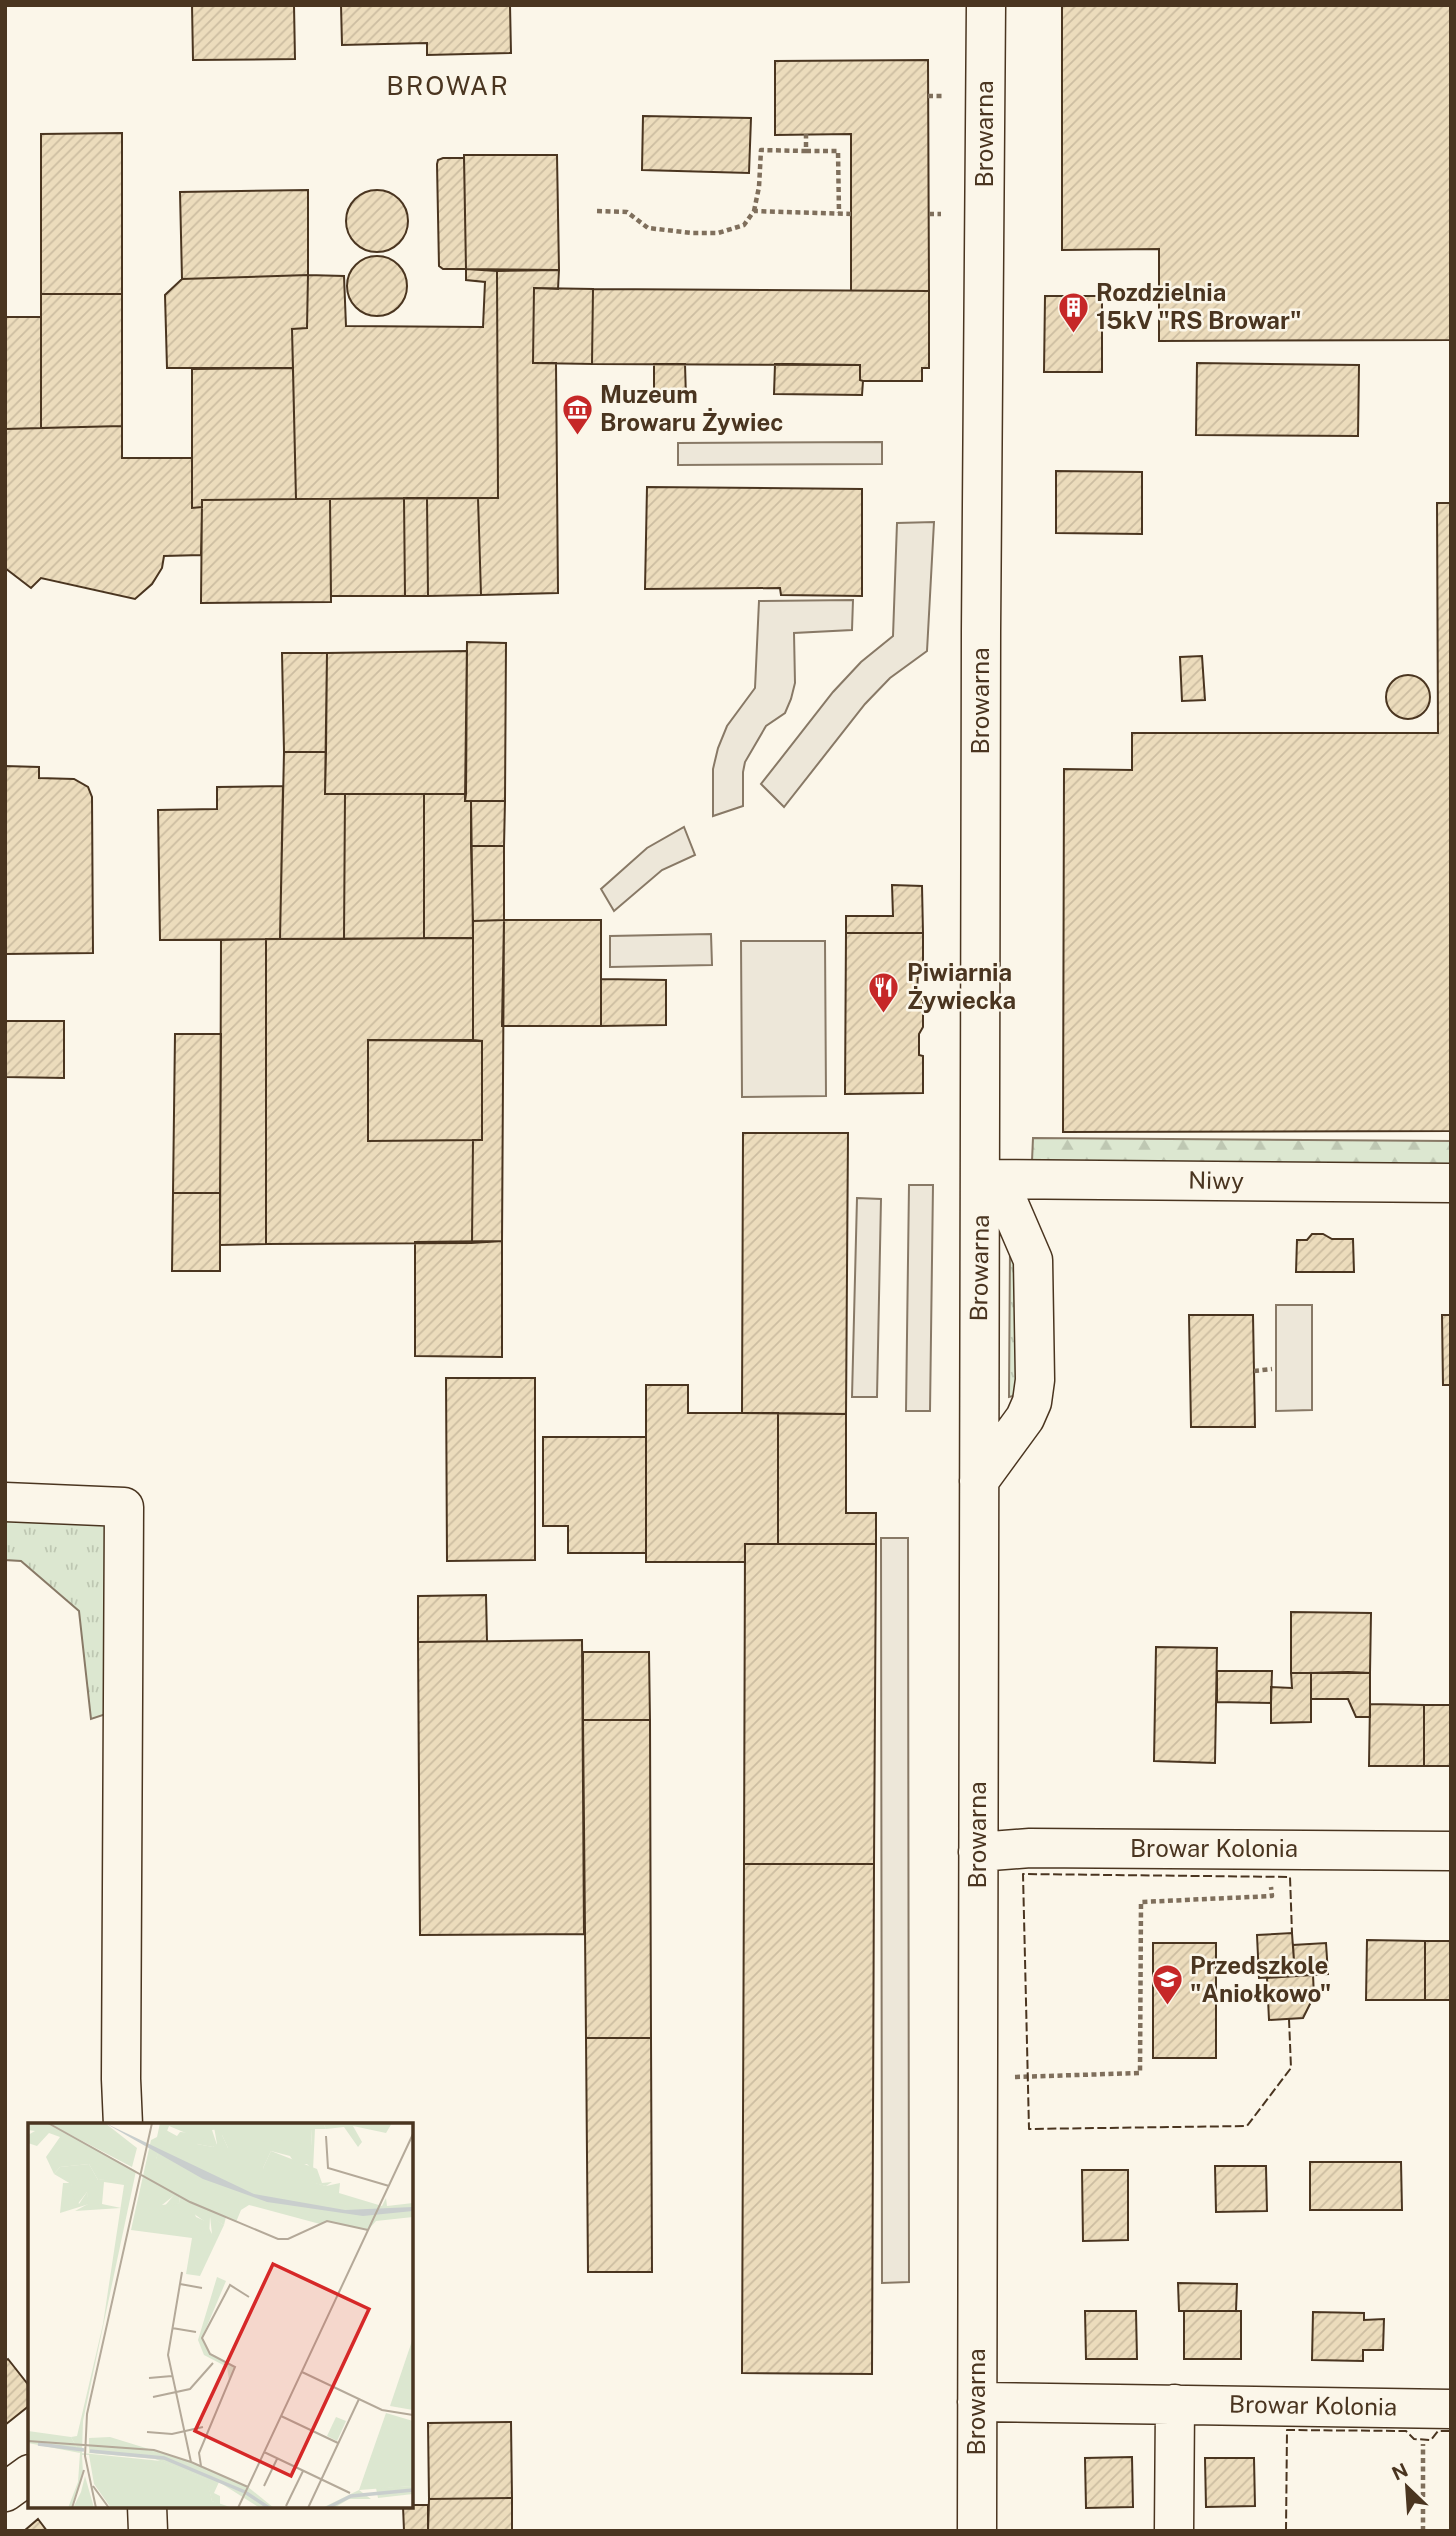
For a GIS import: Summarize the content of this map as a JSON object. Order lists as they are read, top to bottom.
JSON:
{
  "streets": {
    "street": ["Browarna", "Niwy", "Browar Kolonia"]
  },
  "crossings": [
    ["Browarna", "Niwy"],
    ["Browarna", "Browar Kolonia"]
  ],
  "districts": ["BROWAR"],
  "places": {
    "building": ["Rozdzielnia 15kV \"RS Browar\""],
    "museum": ["Muzeum Browaru Żywiec"],
    "restaurant": ["Piwiarnia Żywiecka"],
    "school or university": ["Przedszkole \"Aniołkowo\""]
  },
  "north": "top left"
}
